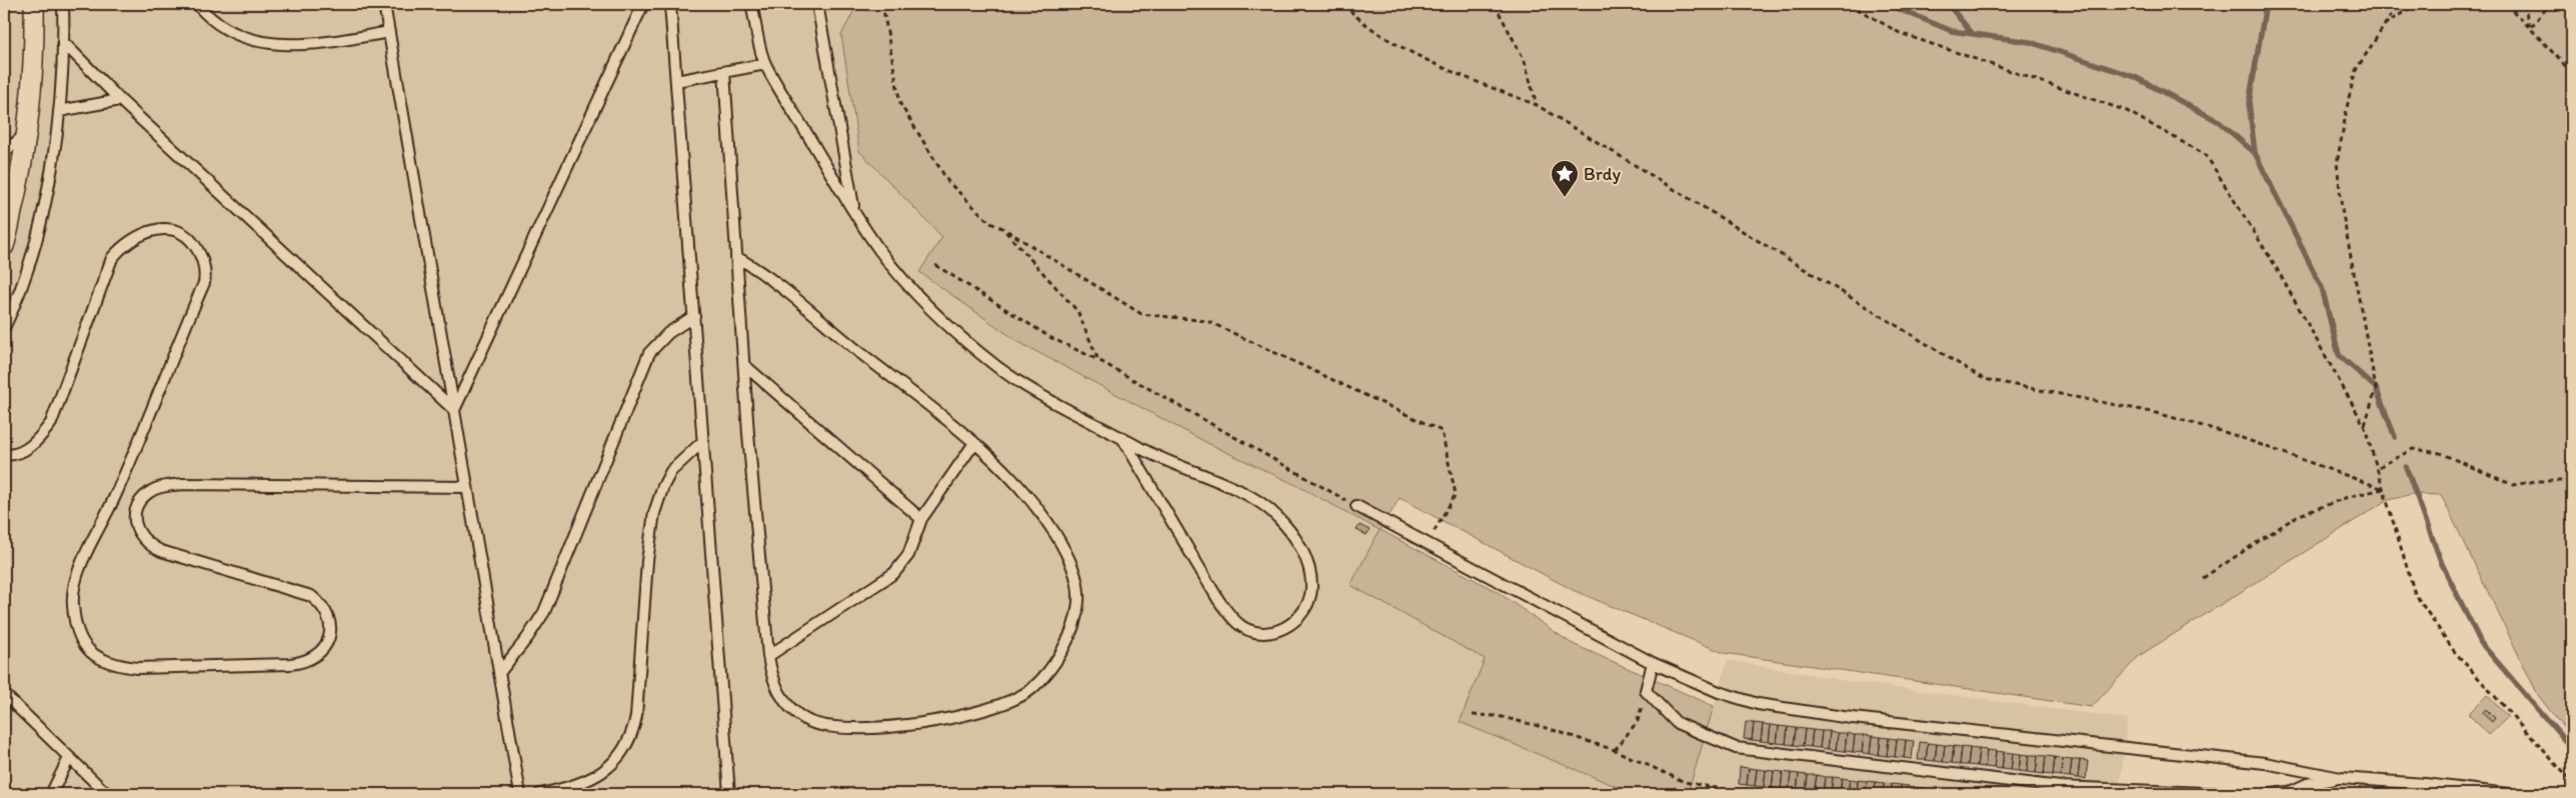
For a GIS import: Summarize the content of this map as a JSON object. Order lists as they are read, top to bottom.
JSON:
{
  "places": {
    "place": ["Brdy"]
  }
}
